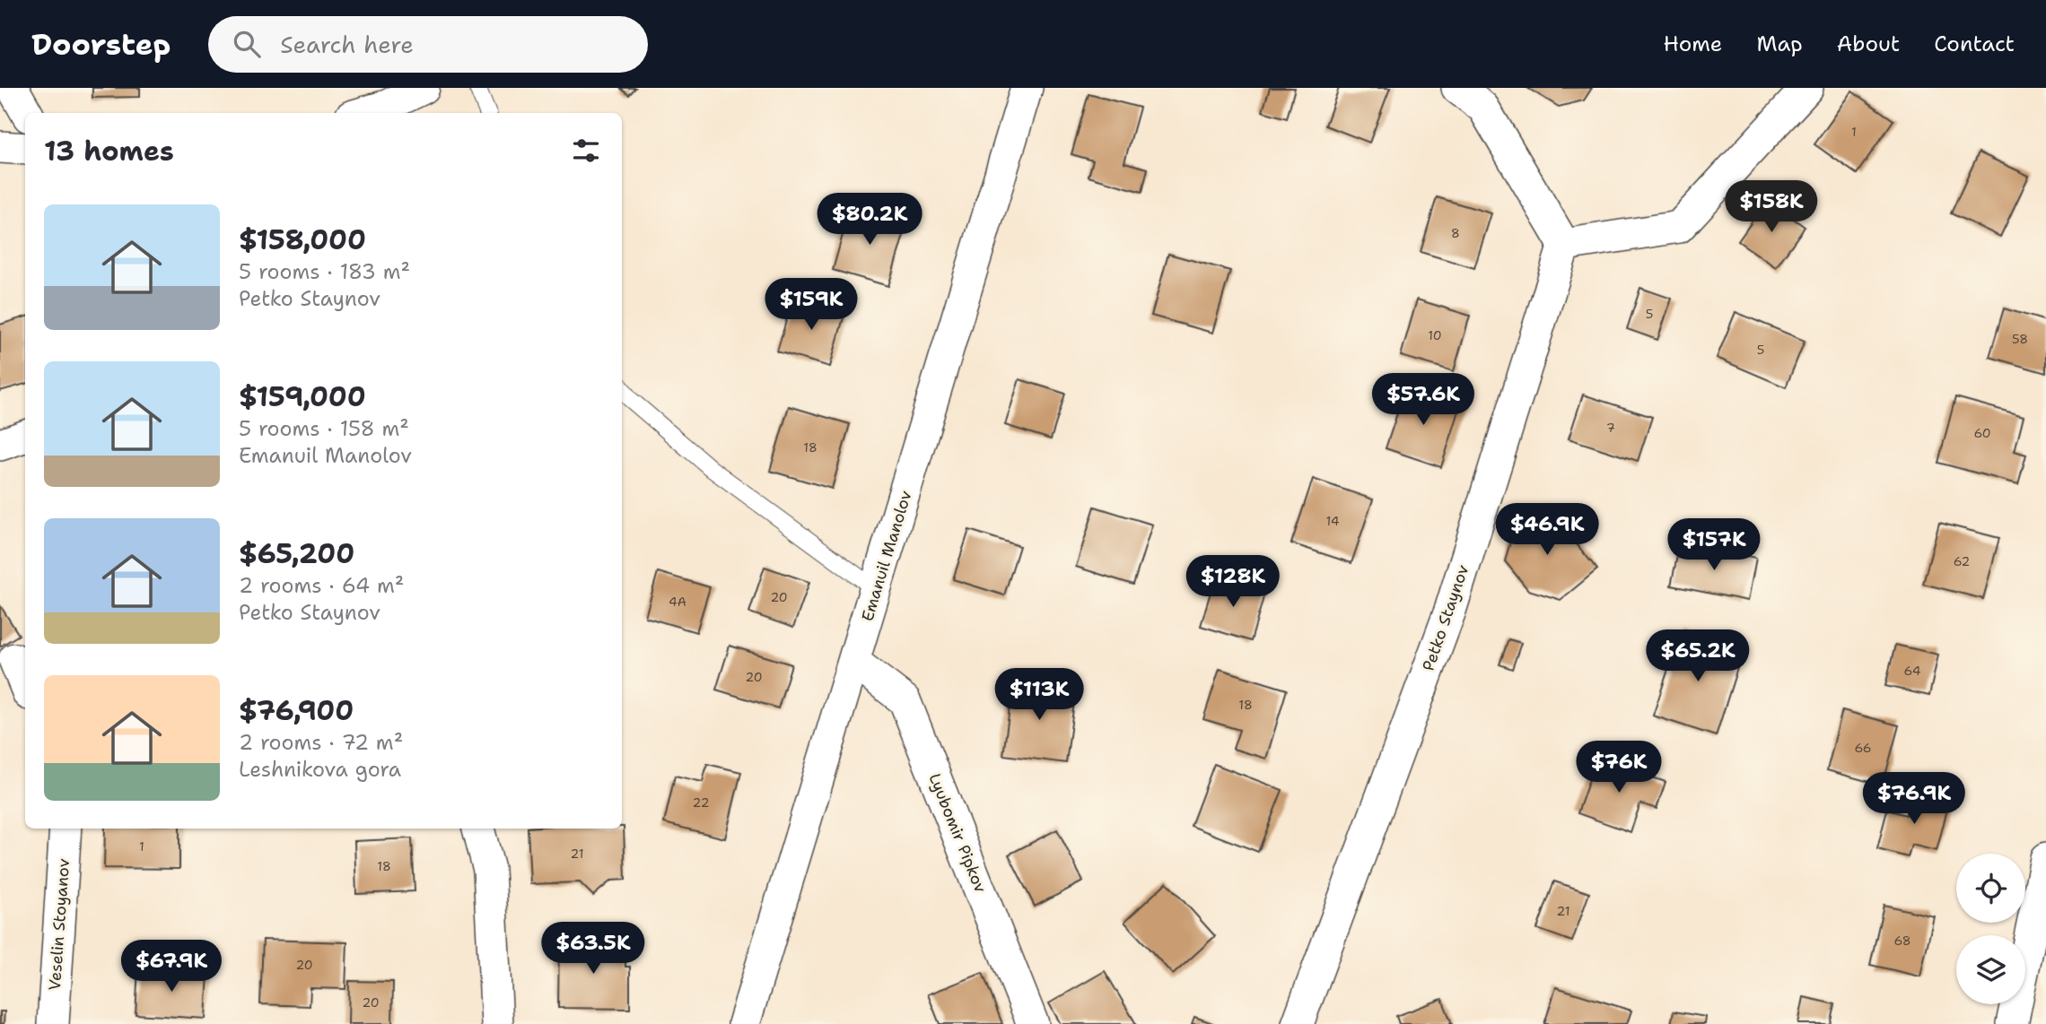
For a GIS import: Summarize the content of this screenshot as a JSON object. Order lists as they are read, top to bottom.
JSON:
{
  "streets": {
    "street": [
      "Emanuil Manolov",
      "Petko Staynov",
      "Lyubomir Pipkov",
      "Veselin Stoyanov"
    ]
  },
  "crossings": [
    ["Emanuil Manolov", "Lyubomir Pipkov"]
  ],
  "house_numbers": [
    "1",
    "8",
    "5",
    "10",
    "58",
    "5",
    "7",
    "60",
    "18",
    "14",
    "62",
    "20",
    "4А",
    "64",
    "20",
    "18",
    "66",
    "22",
    "1",
    "21",
    "18",
    "21",
    "68",
    "20",
    "20"
  ],
  "page": {
    "header": "Doorstep",
    "search": "Search here",
    "nav": [
      "Home",
      "Map",
      "About",
      "Contact"
    ],
    "heading": "13 homes",
    "price": [
      "$158K",
      "$80.2K",
      "$159K",
      "$57.6K",
      "$46.9K",
      "$157K",
      "$128K",
      "$65.2K",
      "$113K",
      "$76K",
      "$76.9K",
      "$63.5K",
      "$67.9K"
    ],
    "list": [
      {
        "name": "$158,000",
        "note": "5 rooms · 183 m² · Petko Staynov"
      },
      {
        "name": "$159,000",
        "note": "5 rooms · 158 m² · Emanuil Manolov"
      },
      {
        "name": "$65,200",
        "note": "2 rooms · 64 m² · Petko Staynov"
      },
      {
        "name": "$76,900",
        "note": "2 rooms · 72 m² · Leshnikova gora"
      }
    ]
  }
}
